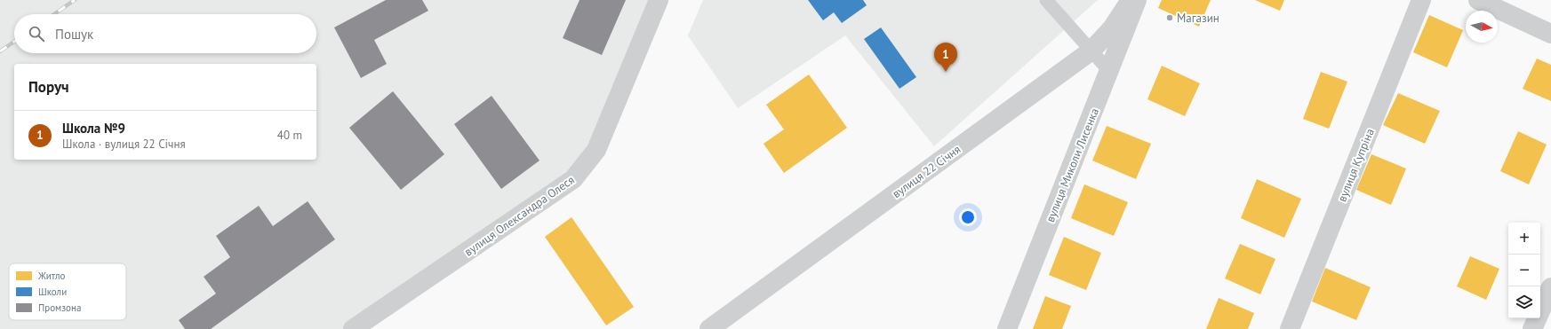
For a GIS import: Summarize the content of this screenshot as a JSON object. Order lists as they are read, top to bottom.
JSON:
{
  "streets": {
    "street": [
      "вулиця Миколи Лисенка",
      "вулиця Купріна",
      "вулиця 22 Січня",
      "вулиця Олександра Олеся"
    ]
  },
  "places": ["Магазин"],
  "legend": ["Житло", "Школи", "Промзона"],
  "north": "right",
  "page": {
    "search": "Пошук",
    "pins": "1",
    "heading": "Поруч",
    "list": [
      {
        "mark": "1",
        "name": "Школа №9",
        "note": "Школа · вулиця 22 Січня",
        "value": "40 m"
      }
    ],
    "map_buttons": ["+", "−"]
  }
}
